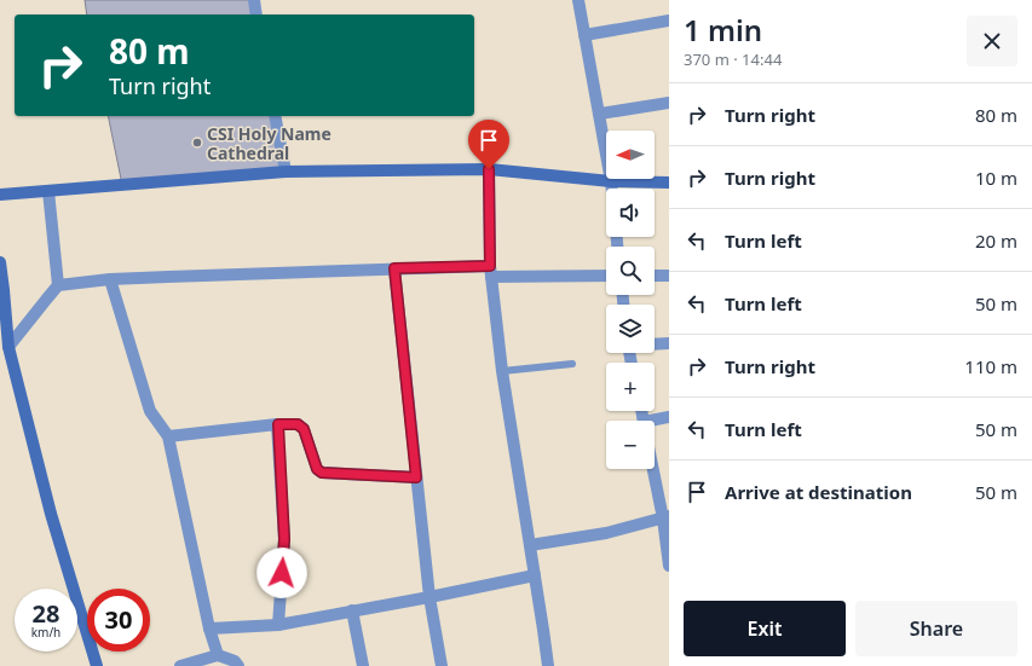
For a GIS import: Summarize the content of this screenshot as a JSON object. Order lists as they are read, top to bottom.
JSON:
{
  "places": ["CSI Holy Name Cathedral"],
  "north": "left",
  "page": {
    "heading": ["1 min", "370 m · 14:44"],
    "turn": ["80 m", "Turn right"],
    "list": [
      {
        "name": "Turn right",
        "value": "80 m"
      },
      {
        "name": "Turn right",
        "value": "10 m"
      },
      {
        "name": "Turn left",
        "value": "20 m"
      },
      {
        "name": "Turn left",
        "value": "50 m"
      },
      {
        "name": "Turn right",
        "value": "110 m"
      },
      {
        "name": "Turn left",
        "value": "50 m"
      },
      {
        "name": "Arrive at destination",
        "value": "50 m"
      }
    ],
    "map_buttons": ["+", "−"],
    "speed": "28 km/h",
    "limit": "30",
    "buttons": ["Exit", "Share"]
  }
}
